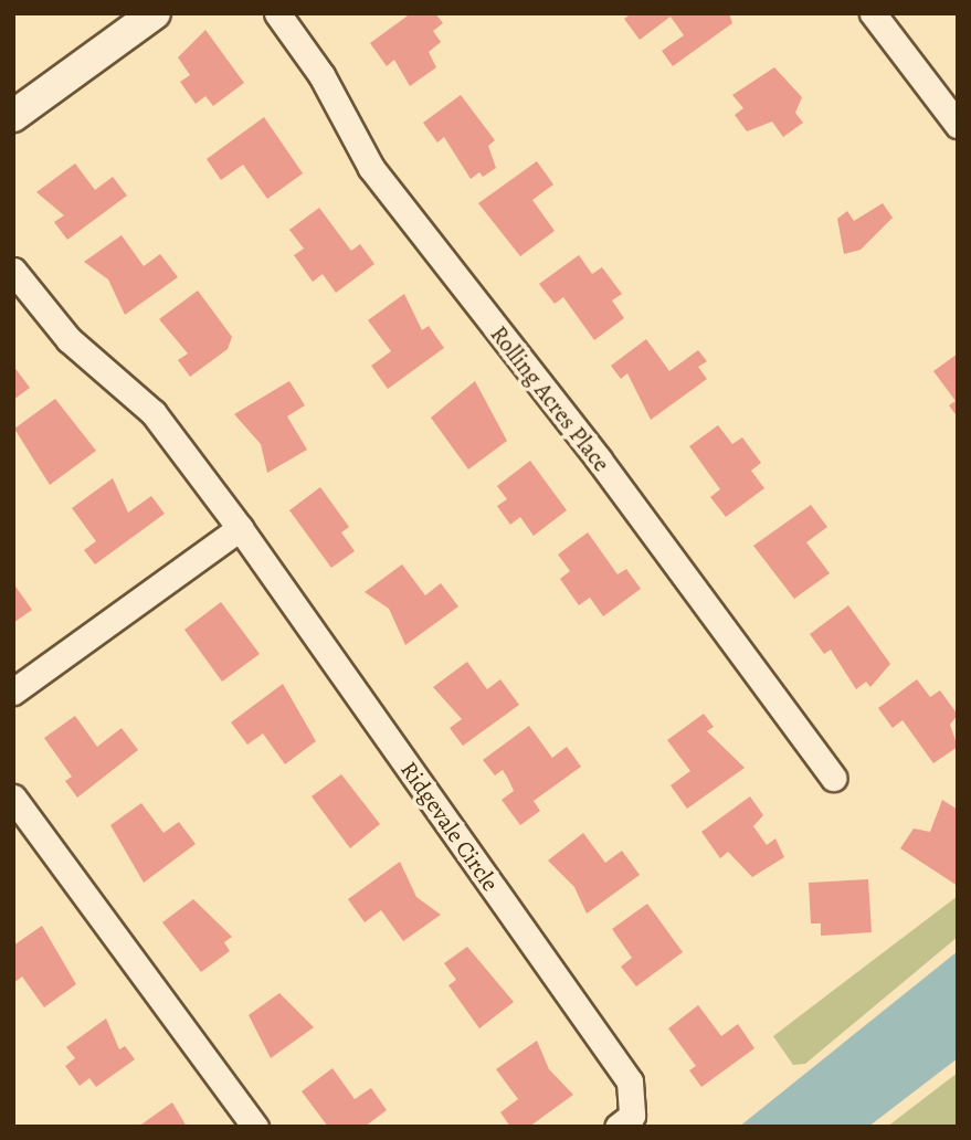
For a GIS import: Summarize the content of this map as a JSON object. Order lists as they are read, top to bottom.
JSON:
{
  "streets": {
    "street": ["Rolling Acres Place", "Ridgevale Circle"]
  }
}
